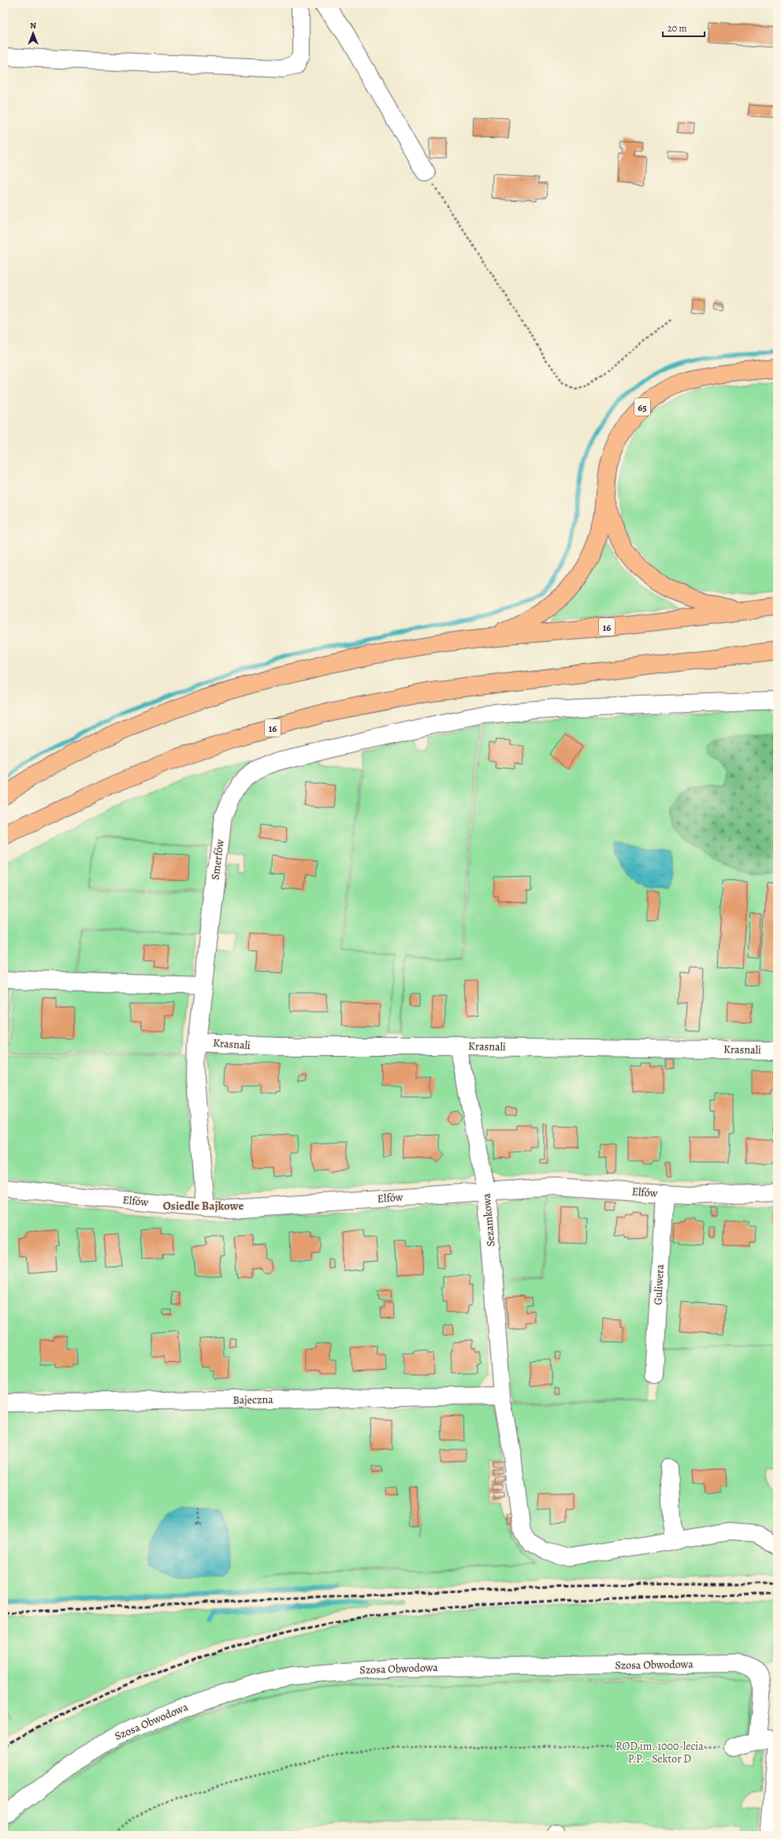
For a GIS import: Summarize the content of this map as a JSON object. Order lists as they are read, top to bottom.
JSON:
{
  "streets": {
    "main road": ["65", "16"],
    "street": [
      "Smerfów",
      "Krasnali",
      "Elfów",
      "Sezamkowa",
      "Guliwera",
      "Bajeczna",
      "Szosa Obwodowa"
    ]
  },
  "crossings": [
    ["65", "16"],
    ["Smerfów", "Krasnali"],
    ["Smerfów", "Elfów"],
    ["Krasnali", "Sezamkowa"],
    ["Elfów", "Sezamkowa"],
    ["Elfów", "Guliwera"],
    ["Sezamkowa", "Bajeczna"]
  ],
  "districts": ["Osiedle Bajkowe"],
  "parks": ["ROD im. 1000-lecia P.P. - Sektor D"],
  "scale_bar": "20 m",
  "north": "top"
}
